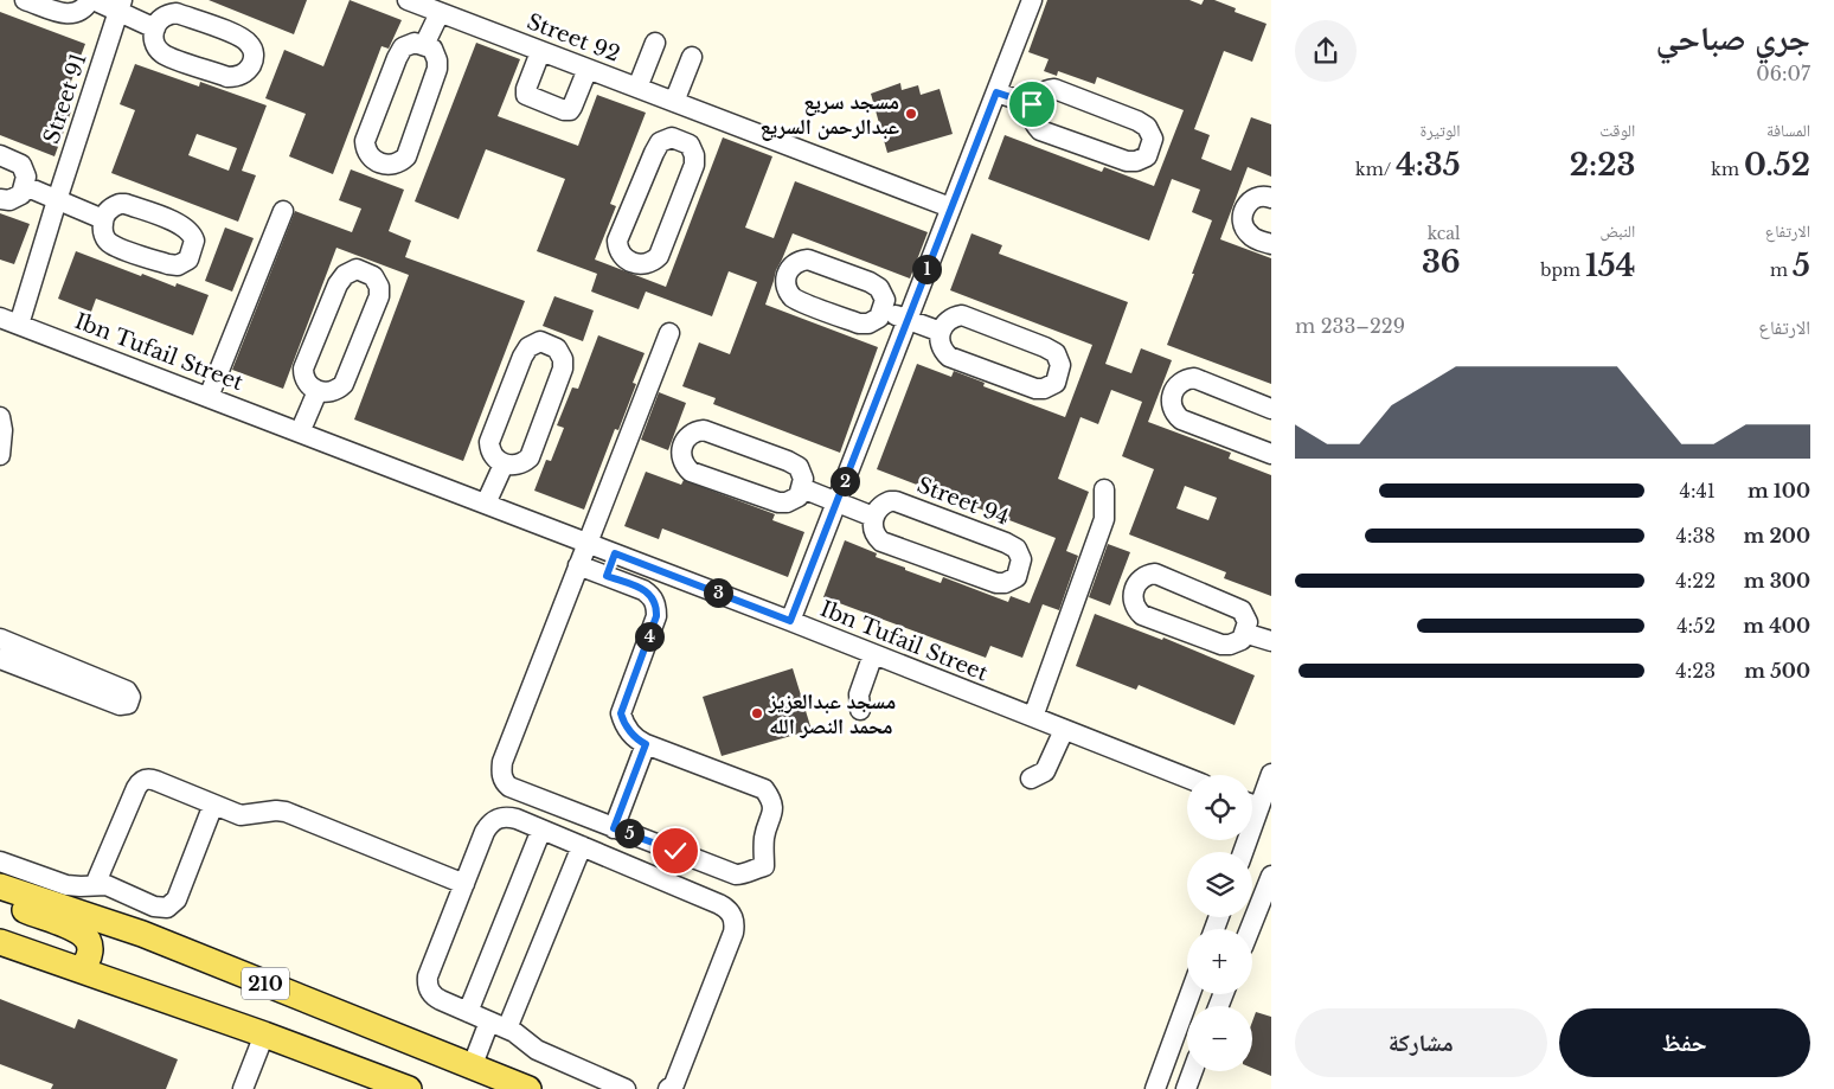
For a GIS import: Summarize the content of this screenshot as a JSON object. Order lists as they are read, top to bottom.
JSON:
{
  "streets": {
    "main road": ["210"],
    "street": [
      "Street 92",
      "Street 91",
      "Ibn Tufail Street",
      "Street 94"
    ]
  },
  "crossings": [
    ["Street 91", "Ibn Tufail Street"]
  ],
  "places": ["مسجد سريع عبدالرحمن السريع", "مسجد عبدالعزيز محمد النصر الله"],
  "page": {
    "heading": ["جري صباحي", "06:07"],
    "stats": [
      ["المسافة", "0.52 km"],
      ["الوقت", "2:23"],
      ["الوتيرة", "4:35 /km"],
      ["الارتفاع", "5 m"],
      ["النبض", "154 bpm"],
      ["kcal", "36"]
    ],
    "pins": [
      "1",
      "2",
      "3",
      "4",
      "5"
    ],
    "chart": ["الارتفاع", "229–233 m"],
    "list": [
      {
        "name": "100 m",
        "note": "4:41"
      },
      {
        "name": "200 m",
        "note": "4:38"
      },
      {
        "name": "300 m",
        "note": "4:22"
      },
      {
        "name": "400 m",
        "note": "4:52"
      },
      {
        "name": "500 m",
        "note": "4:23"
      }
    ],
    "map_buttons": ["+", "−"],
    "buttons": ["حفظ", "مشاركة"]
  }
}
